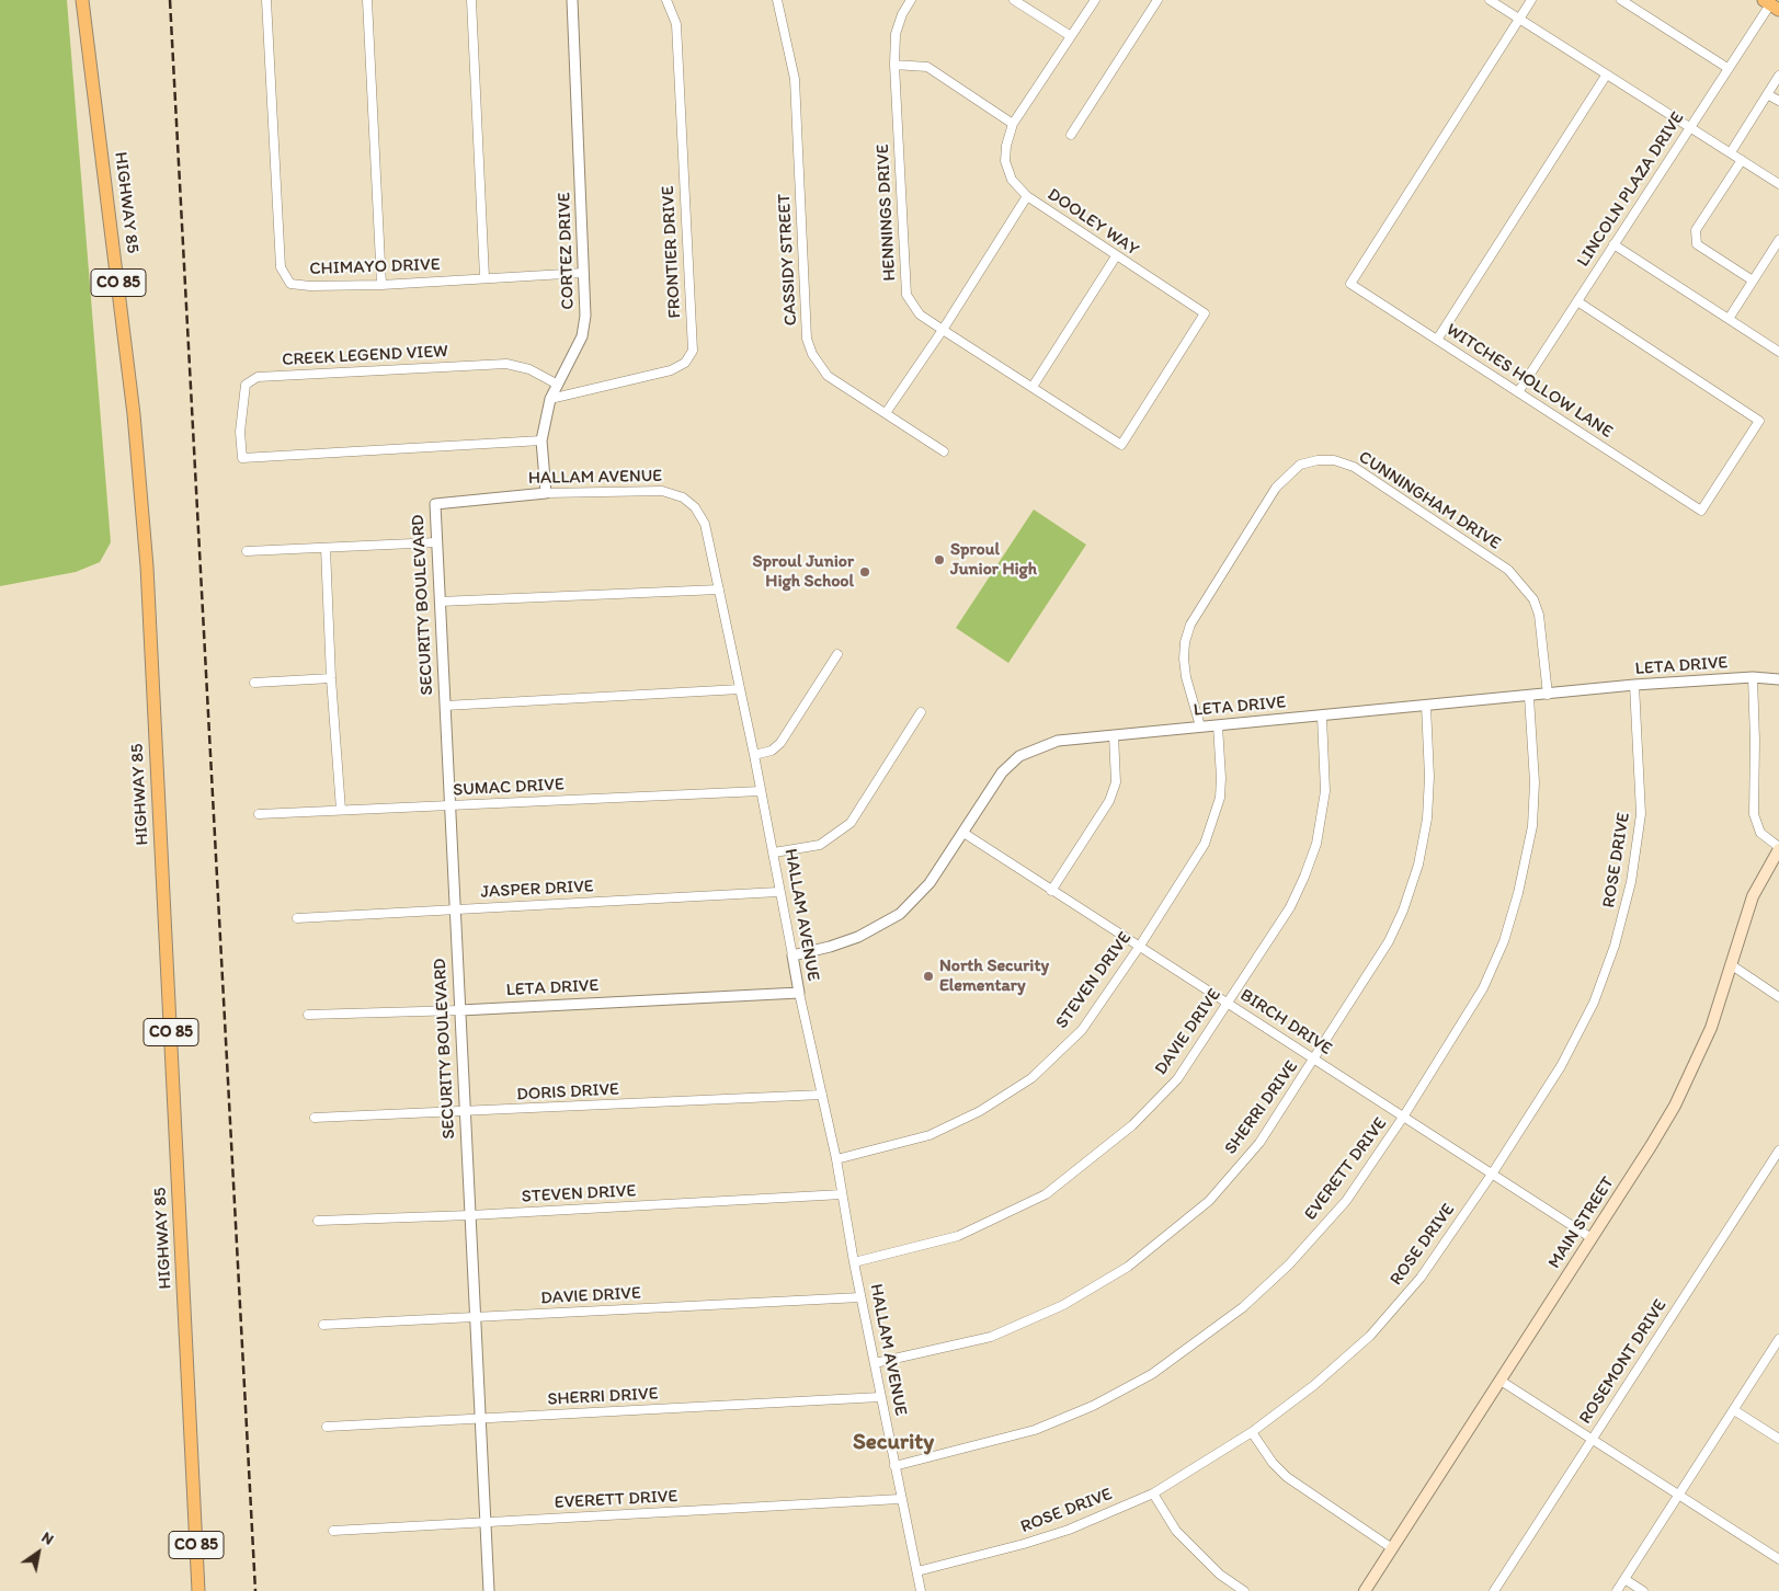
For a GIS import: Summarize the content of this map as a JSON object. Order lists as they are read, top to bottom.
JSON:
{
  "streets": {
    "main road": ["HIGHWAY 85", "CO 85", "MAIN STREET"],
    "street": [
      "LINCOLN PLAZA DRIVE",
      "HENNINGS DRIVE",
      "DOOLEY WAY",
      "CORTEZ DRIVE",
      "FRONTIER DRIVE",
      "CASSIDY STREET",
      "CHIMAYO DRIVE",
      "CREEK LEGEND VIEW",
      "WITCHES HOLLOW LANE",
      "HALLAM AVENUE",
      "CUNNINGHAM DRIVE",
      "SECURITY BOULEVARD",
      "LETA DRIVE",
      "SUMAC DRIVE",
      "ROSE DRIVE",
      "JASPER DRIVE",
      "STEVEN DRIVE",
      "BIRCH DRIVE",
      "DAVIE DRIVE",
      "DORIS DRIVE",
      "SHERRI DRIVE",
      "EVERETT DRIVE",
      "ROSEMONT DRIVE"
    ]
  },
  "crossings": [
    ["LINCOLN PLAZA DRIVE", "WITCHES HOLLOW LANE"],
    ["HENNINGS DRIVE", "DOOLEY WAY"],
    ["CORTEZ DRIVE", "FRONTIER DRIVE"],
    ["CORTEZ DRIVE", "CHIMAYO DRIVE"],
    ["CORTEZ DRIVE", "CREEK LEGEND VIEW"],
    ["CORTEZ DRIVE", "HALLAM AVENUE"],
    ["HALLAM AVENUE", "SECURITY BOULEVARD"],
    ["HALLAM AVENUE", "LETA DRIVE"],
    ["HALLAM AVENUE", "SUMAC DRIVE"],
    ["HALLAM AVENUE", "ROSE DRIVE"],
    ["HALLAM AVENUE", "JASPER DRIVE"],
    ["HALLAM AVENUE", "STEVEN DRIVE"],
    ["HALLAM AVENUE", "DAVIE DRIVE"],
    ["HALLAM AVENUE", "DORIS DRIVE"],
    ["HALLAM AVENUE", "SHERRI DRIVE"],
    ["HALLAM AVENUE", "EVERETT DRIVE"],
    ["CUNNINGHAM DRIVE", "LETA DRIVE"],
    ["SECURITY BOULEVARD", "LETA DRIVE"],
    ["SECURITY BOULEVARD", "SUMAC DRIVE"],
    ["SECURITY BOULEVARD", "JASPER DRIVE"],
    ["SECURITY BOULEVARD", "STEVEN DRIVE"],
    ["SECURITY BOULEVARD", "DAVIE DRIVE"],
    ["SECURITY BOULEVARD", "DORIS DRIVE"],
    ["SECURITY BOULEVARD", "SHERRI DRIVE"],
    ["SECURITY BOULEVARD", "EVERETT DRIVE"],
    ["LETA DRIVE", "ROSE DRIVE"],
    ["LETA DRIVE", "STEVEN DRIVE"],
    ["LETA DRIVE", "BIRCH DRIVE"],
    ["LETA DRIVE", "DAVIE DRIVE"],
    ["LETA DRIVE", "SHERRI DRIVE"],
    ["LETA DRIVE", "EVERETT DRIVE"],
    ["ROSE DRIVE", "BIRCH DRIVE"],
    ["STEVEN DRIVE", "BIRCH DRIVE"],
    ["BIRCH DRIVE", "DAVIE DRIVE"],
    ["BIRCH DRIVE", "SHERRI DRIVE"],
    ["BIRCH DRIVE", "EVERETT DRIVE"],
    ["BIRCH DRIVE", "MAIN STREET"]
  ],
  "districts": ["Security"],
  "places": ["Sproul Junior High", "Sproul Junior High School", "North Security Elementary"],
  "north": "top right"
}
